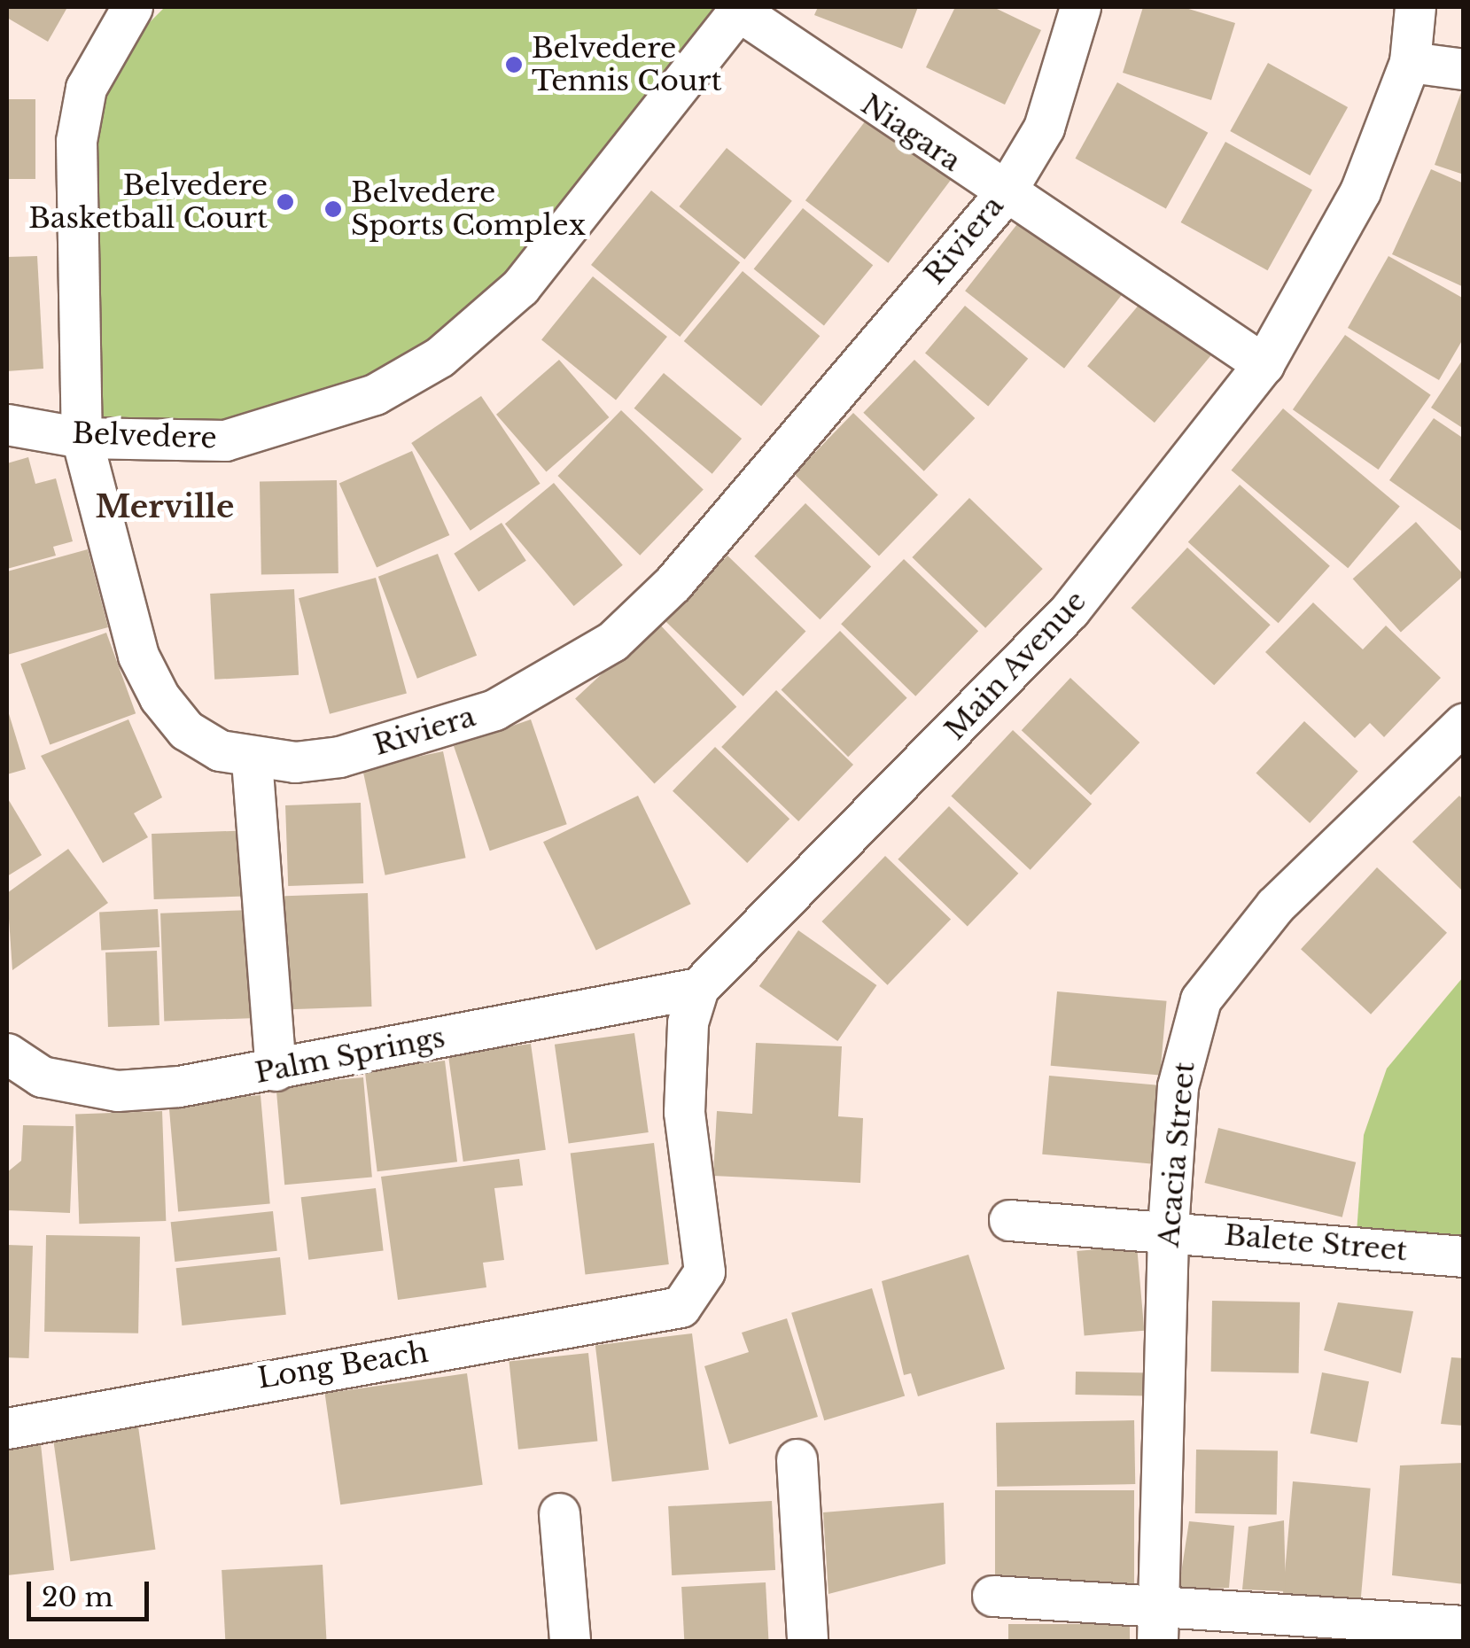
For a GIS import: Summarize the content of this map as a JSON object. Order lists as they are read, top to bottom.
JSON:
{
  "streets": {
    "street": [
      "Niagara",
      "Riviera",
      "Belvedere",
      "Main Avenue",
      "Palm Springs",
      "Acacia Street",
      "Balete Street",
      "Long Beach"
    ]
  },
  "crossings": [
    ["Niagara", "Riviera"],
    ["Niagara", "Belvedere"],
    ["Niagara", "Main Avenue"],
    ["Riviera", "Belvedere"],
    ["Main Avenue", "Palm Springs"],
    ["Main Avenue", "Long Beach"],
    ["Palm Springs", "Long Beach"],
    ["Acacia Street", "Balete Street"]
  ],
  "districts": ["Merville"],
  "places": ["Belvedere Tennis Court", "Belvedere Basketball Court", "Belvedere Sports Complex"],
  "scale_bar": "20 m"
}
